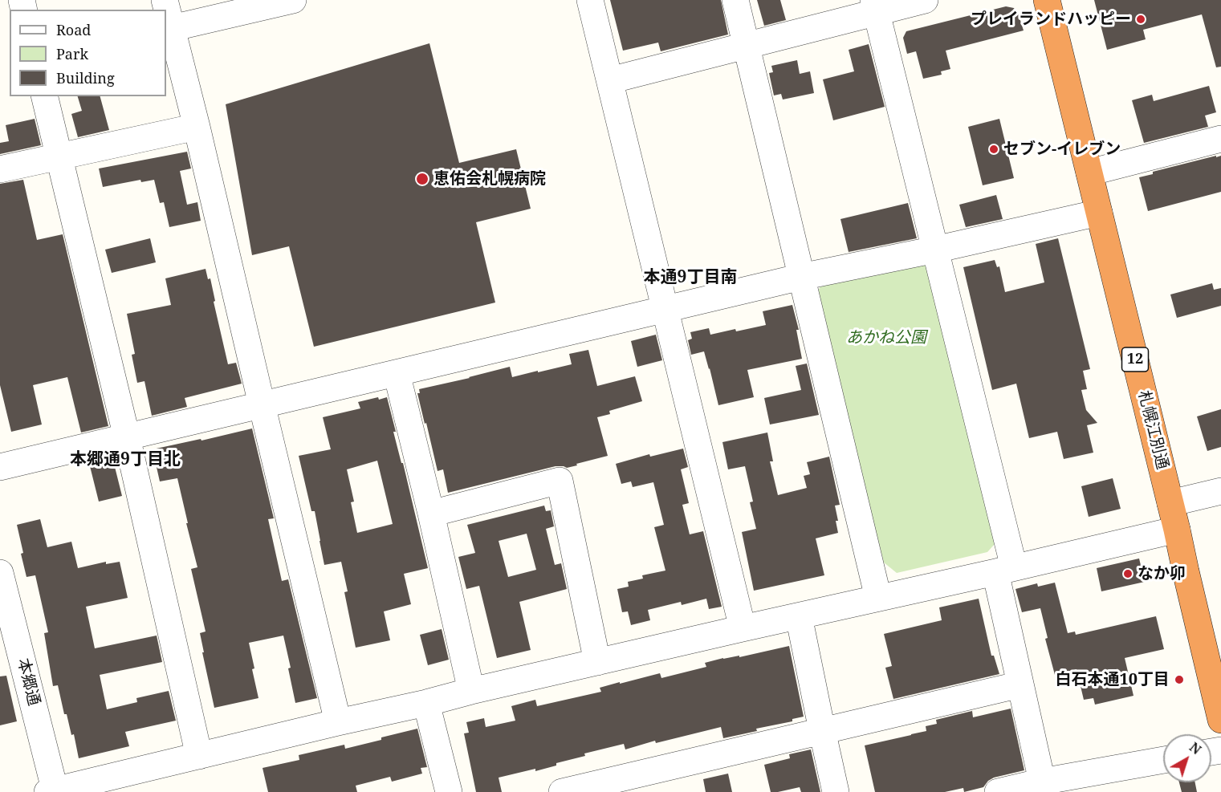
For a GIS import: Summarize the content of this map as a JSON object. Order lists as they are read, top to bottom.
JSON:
{
  "streets": {
    "highway": ["12", "札幌江別通"],
    "street": ["本郷通"]
  },
  "districts": ["本通9丁目南", "本郷通9丁目北"],
  "parks": ["あかね公園"],
  "places": [
    "プレイランドハッピー",
    "セブン-イレブン",
    "恵佑会札幌病院",
    "なか卯",
    "白石本通10丁目"
  ],
  "legend": ["Road", "Park", "Building"],
  "north": "top right"
}
